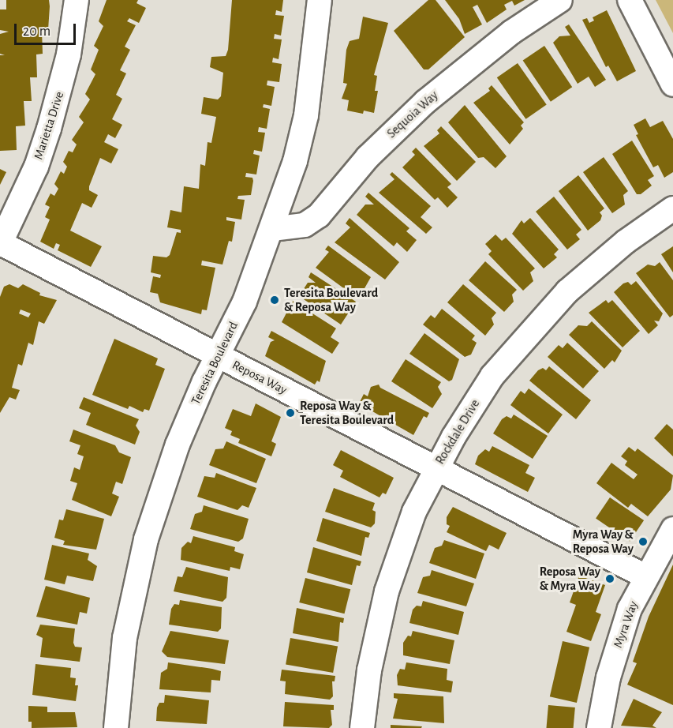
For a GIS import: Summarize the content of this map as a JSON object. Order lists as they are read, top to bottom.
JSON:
{
  "streets": {
    "street": [
      "Sequoia Way",
      "Marietta Drive",
      "Teresita Boulevard",
      "Reposa Way",
      "Rockdale Drive",
      "Myra Way"
    ]
  },
  "crossings": [
    ["Sequoia Way", "Teresita Boulevard"],
    ["Marietta Drive", "Reposa Way"],
    ["Teresita Boulevard", "Reposa Way"],
    ["Reposa Way", "Rockdale Drive"],
    ["Reposa Way", "Myra Way"]
  ],
  "places": [
    "Teresita Boulevard & Reposa Way",
    "Reposa Way & Teresita Boulevard",
    "Myra Way & Reposa Way",
    "Reposa Way & Myra Way"
  ],
  "scale_bar": "20 m"
}
